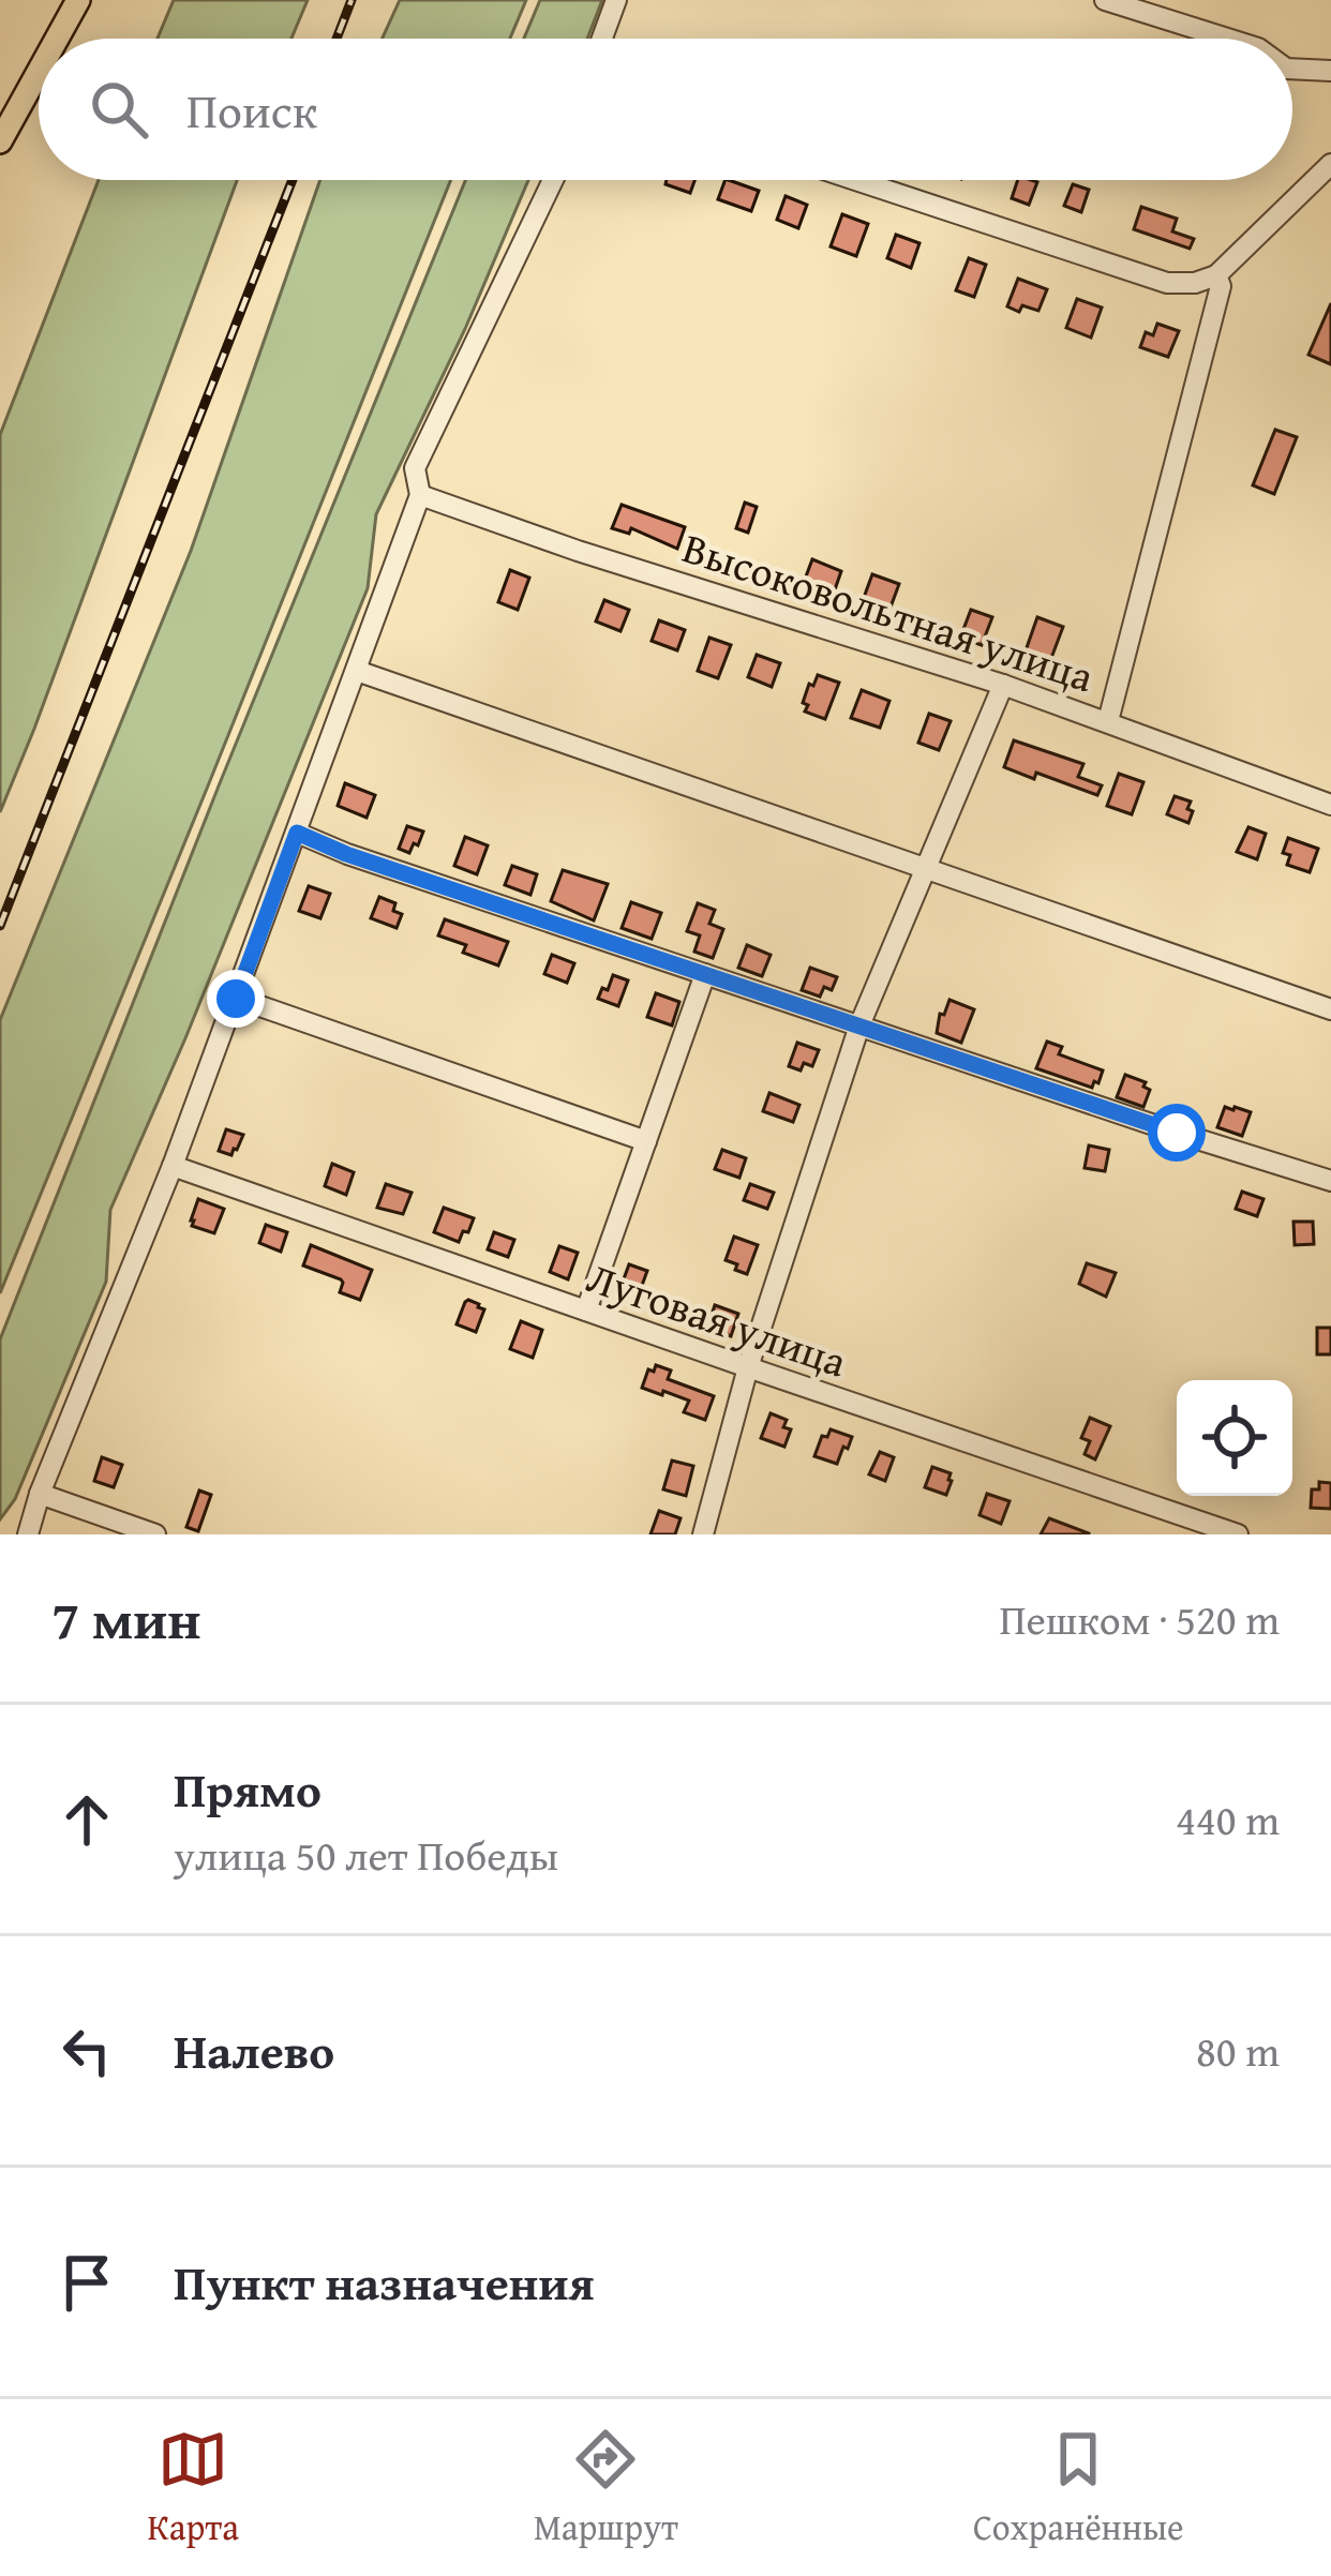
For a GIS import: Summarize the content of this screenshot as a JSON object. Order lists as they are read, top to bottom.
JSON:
{
  "streets": {
    "street": ["Высоковольтная улица", "Луговая улица"]
  },
  "page": {
    "search": "Поиск",
    "heading": ["7 мин", "Пешком · 520 m"],
    "list": [
      ["Прямо", "улица 50 лет Победы", "440 m"],
      ["Налево", "80 m"],
      "Пункт назначения"
    ],
    "nav": ["Карта", "Маршрут", "Сохранённые"]
  }
}
